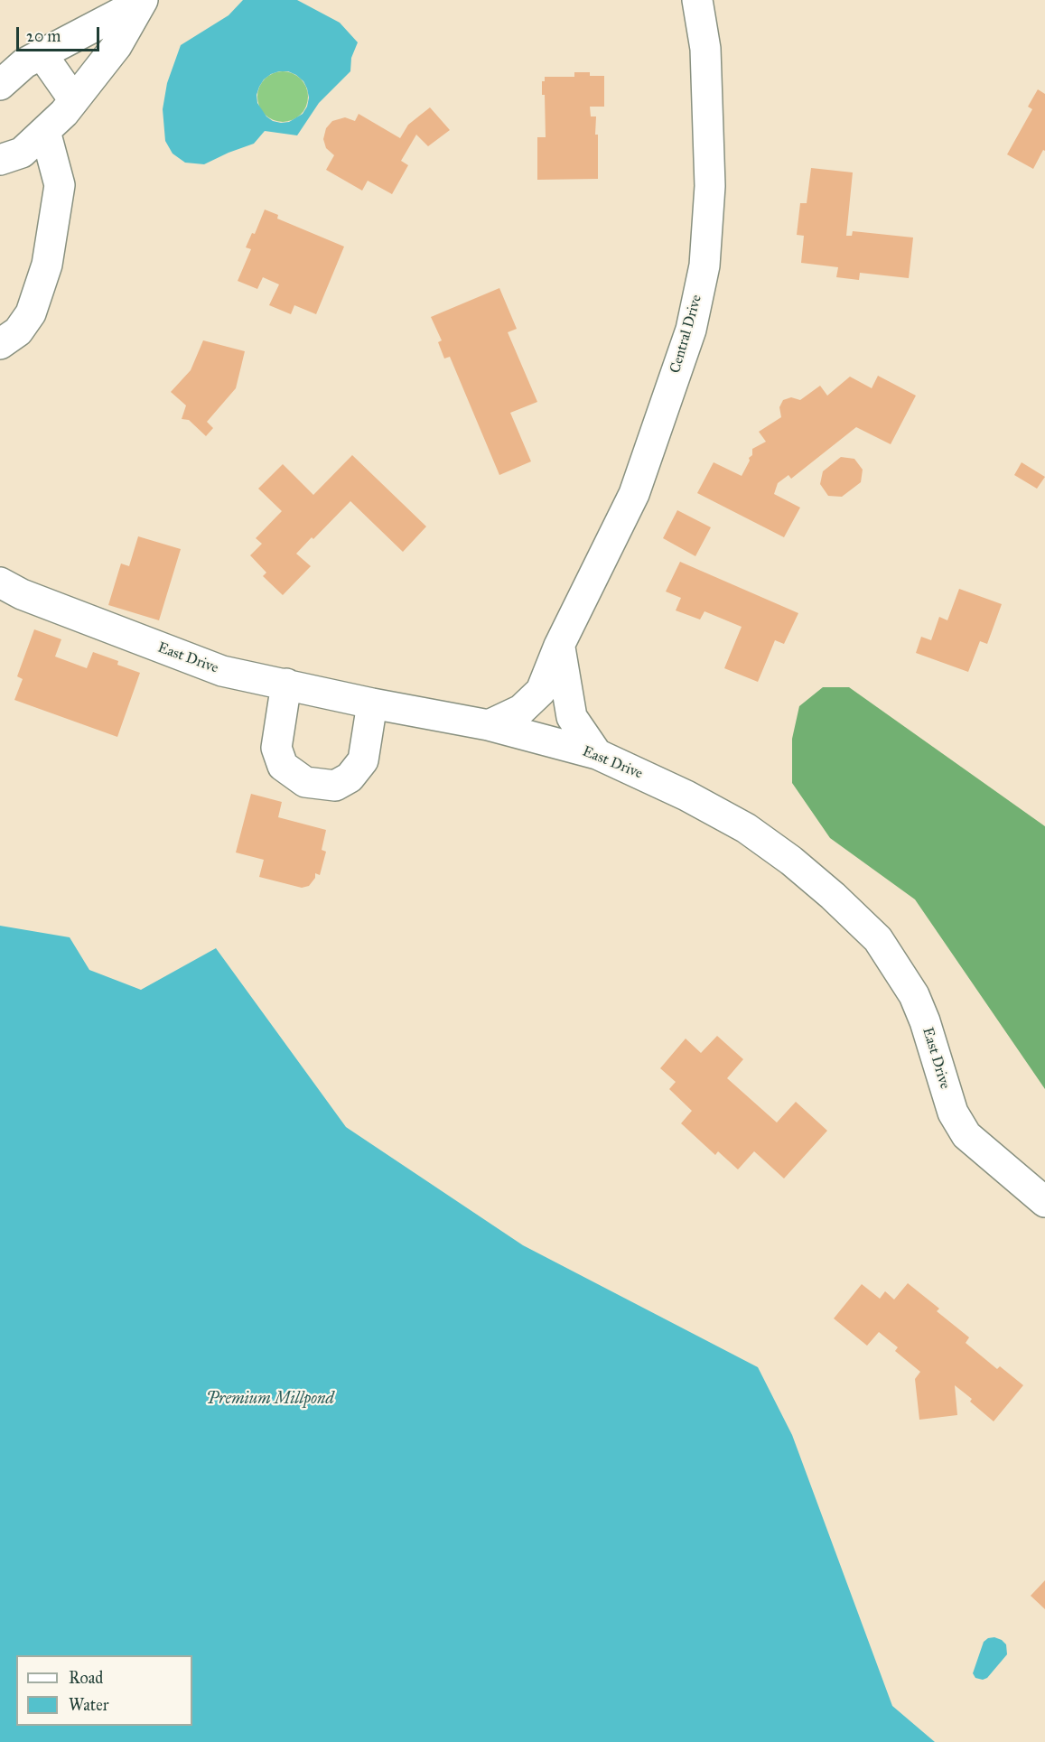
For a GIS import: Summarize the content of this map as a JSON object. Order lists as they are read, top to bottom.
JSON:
{
  "streets": {
    "street": ["Central Drive", "East Drive"]
  },
  "crossings": [
    ["Central Drive", "East Drive"]
  ],
  "water": ["Premium Millpond"],
  "legend": ["Road", "Water"],
  "scale_bar": "20 m"
}
